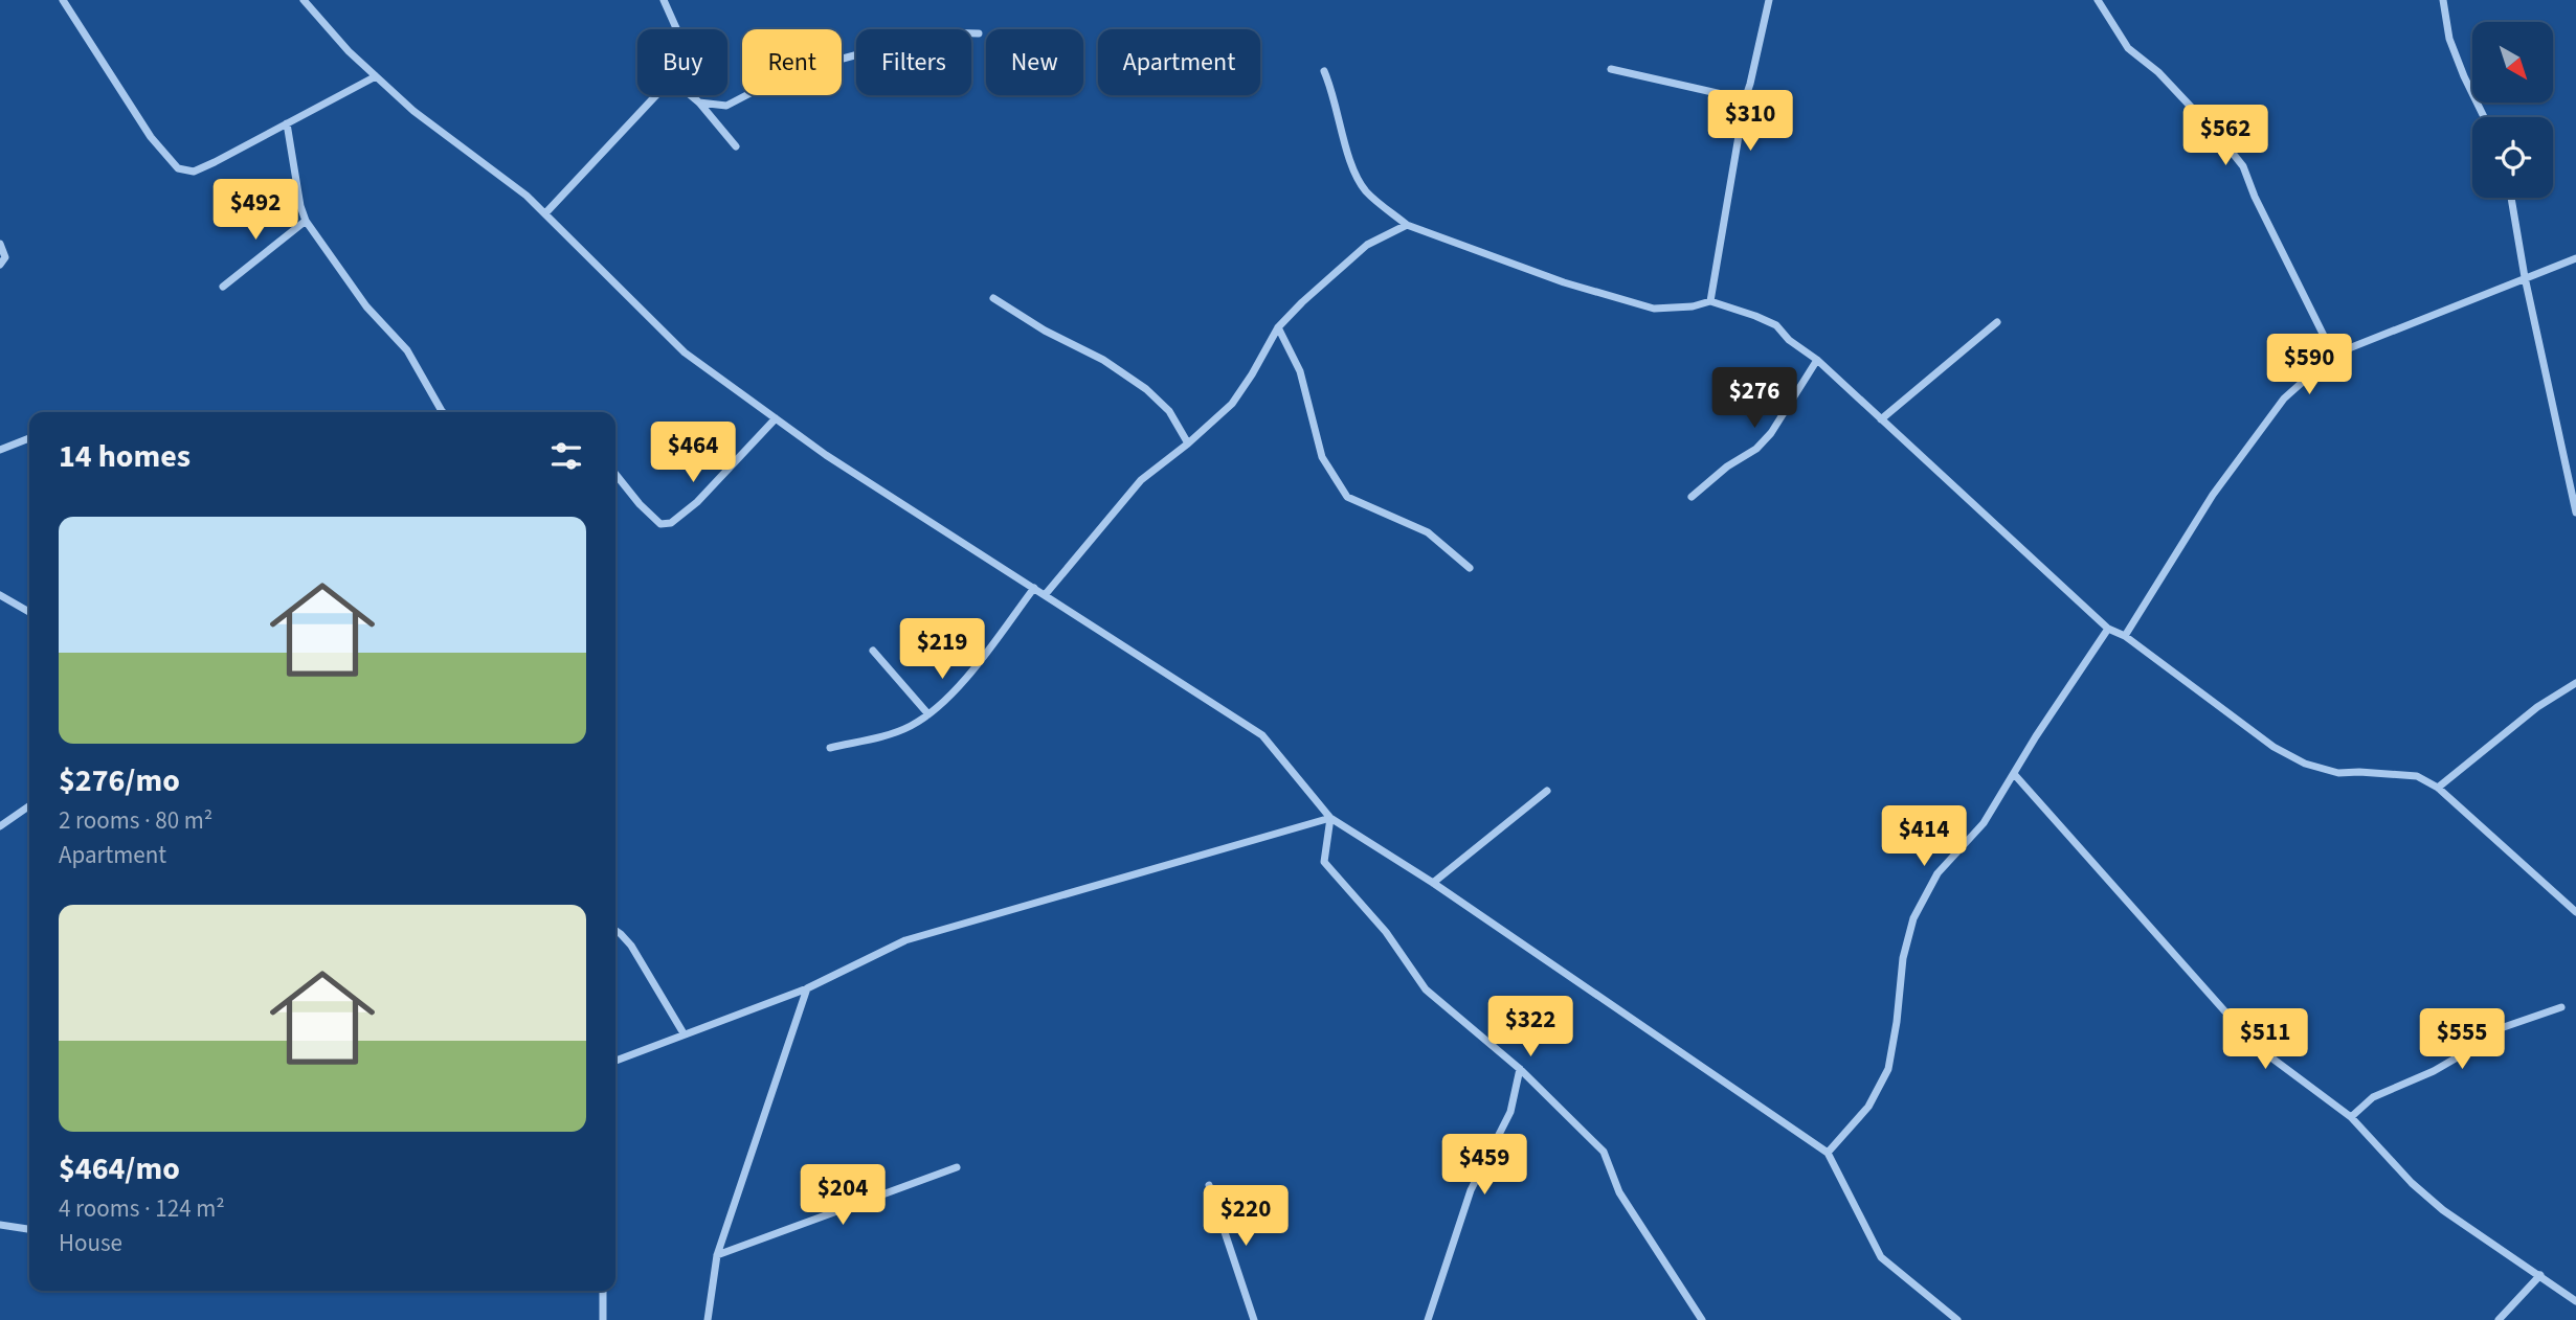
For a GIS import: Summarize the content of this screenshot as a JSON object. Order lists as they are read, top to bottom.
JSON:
{
  "north": "bottom right",
  "page": {
    "chip": [
      "Buy",
      "Rent",
      "Filters",
      "New",
      "Apartment"
    ],
    "price": [
      "$310",
      "$562",
      "$492",
      "$590",
      "$276",
      "$464",
      "$219",
      "$414",
      "$322",
      "$511",
      "$555",
      "$459",
      "$204",
      "$220"
    ],
    "heading": "14 homes",
    "list": [
      {
        "name": "$276/mo",
        "note": "2 rooms · 80 m² · Apartment"
      },
      {
        "name": "$464/mo",
        "note": "4 rooms · 124 m² · House"
      }
    ]
  }
}
